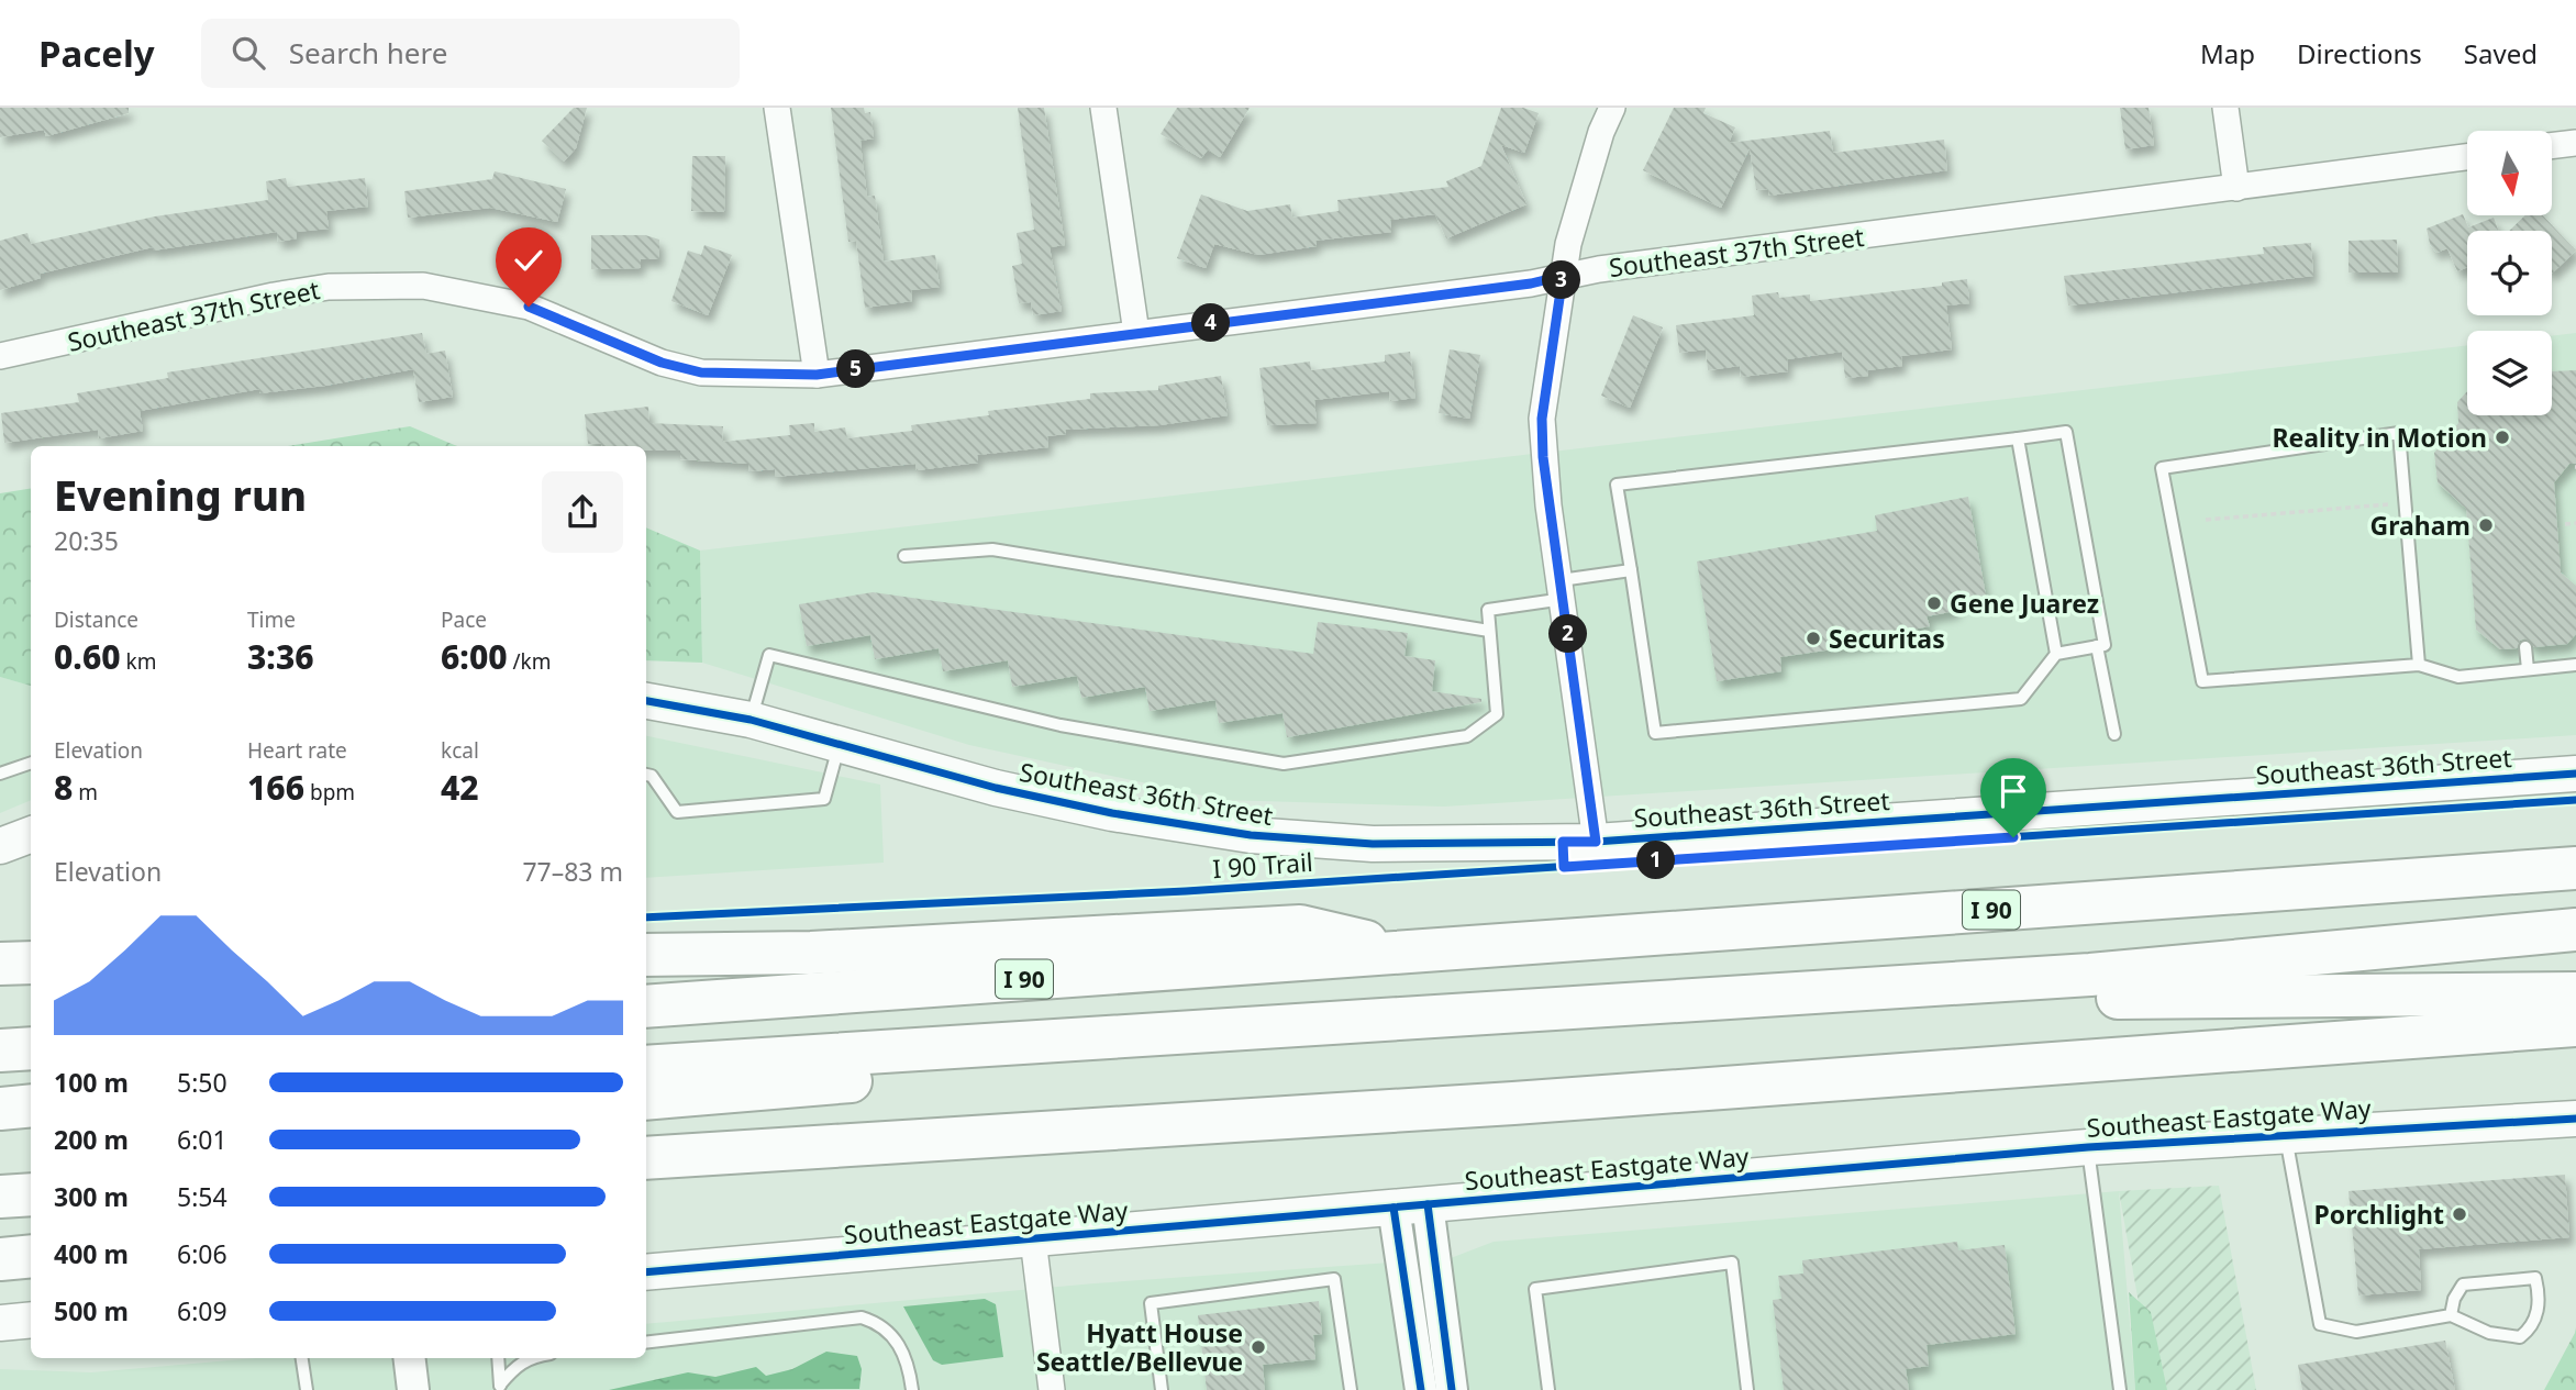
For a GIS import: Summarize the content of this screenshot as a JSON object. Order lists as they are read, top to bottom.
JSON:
{
  "streets": {
    "highway": ["I 90"],
    "main road": ["Southeast 36th Street", "Southeast Eastgate Way"],
    "street": ["Southeast 37th Street"],
    "cycle path": ["I 90 Trail"]
  },
  "places": [
    "Reality in Motion",
    "Graham",
    "Gene Juarez",
    "Securitas",
    "Porchlight",
    "Hyatt House Seattle/Bellevue"
  ],
  "north": "bottom",
  "page": {
    "header": "Pacely",
    "search": "Search here",
    "nav": ["Map", "Directions", "Saved"],
    "pins": [
      "3",
      "4",
      "5",
      "2",
      "1"
    ],
    "heading": ["Evening run", "20:35"],
    "stats": [
      ["Distance", "0.60 km"],
      ["Time", "3:36"],
      ["Pace", "6:00 /km"],
      ["Elevation", "8 m"],
      ["Heart rate", "166 bpm"],
      ["kcal", "42"]
    ],
    "chart": ["Elevation", "77–83 m"],
    "list": [
      {
        "name": "100 m",
        "note": "5:50"
      },
      {
        "name": "200 m",
        "note": "6:01"
      },
      {
        "name": "300 m",
        "note": "5:54"
      },
      {
        "name": "400 m",
        "note": "6:06"
      },
      {
        "name": "500 m",
        "note": "6:09"
      }
    ]
  }
}
